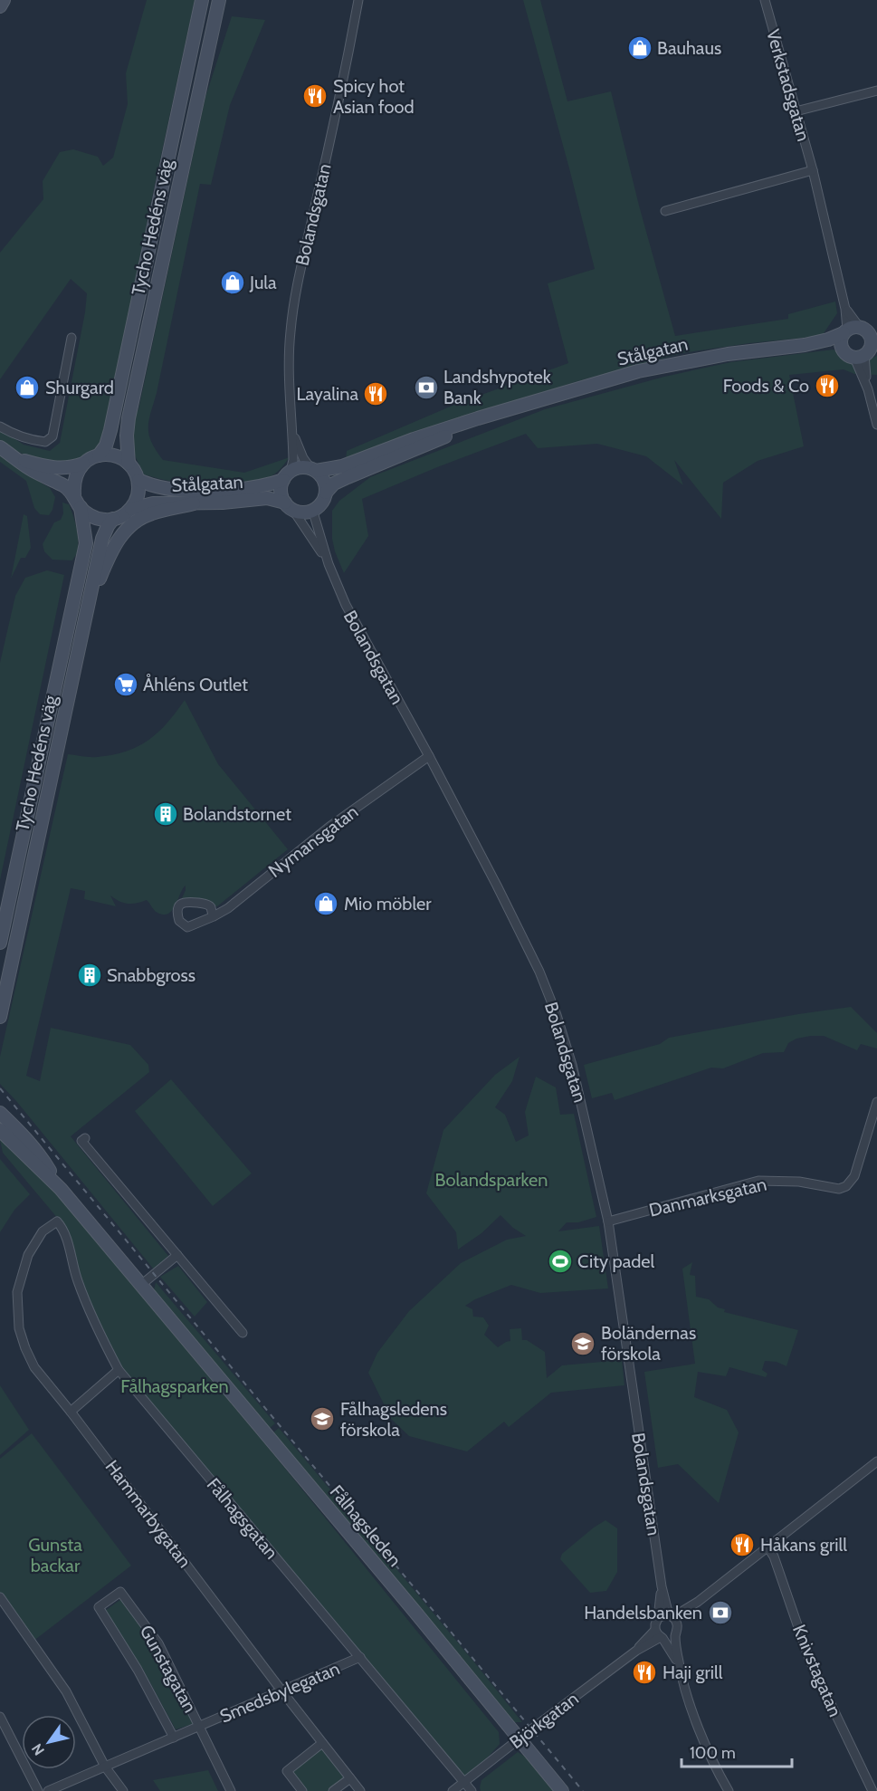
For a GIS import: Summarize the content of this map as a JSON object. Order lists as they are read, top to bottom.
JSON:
{
  "streets": {
    "main road": ["Tycho Hedéns väg", "Stålgatan", "Fålhagsleden"],
    "street": [
      "Verkstadsgatan",
      "Bolandsgatan",
      "Nymansgatan",
      "Danmarksgatan",
      "Hammarbygatan",
      "Fålhagsgatan",
      "Gunstagatan",
      "Knivstagatan",
      "Smedsbylegatan",
      "Björkgatan"
    ]
  },
  "crossings": [
    ["Verkstadsgatan", "Stålgatan"],
    ["Bolandsgatan", "Stålgatan"],
    ["Bolandsgatan", "Nymansgatan"],
    ["Bolandsgatan", "Danmarksgatan"],
    ["Bolandsgatan", "Björkgatan"],
    ["Tycho Hedéns väg", "Stålgatan"],
    ["Hammarbygatan", "Fålhagsgatan"],
    ["Hammarbygatan", "Smedsbylegatan"],
    ["Fålhagsgatan", "Smedsbylegatan"],
    ["Fålhagsgatan", "Björkgatan"],
    ["Fålhagsleden", "Björkgatan"],
    ["Gunstagatan", "Smedsbylegatan"]
  ],
  "parks": ["Bolandsparken", "Fålhagsparken", "Gunsta backar"],
  "places": {
    "shop": [
      "Bauhaus",
      "Jula",
      "Shurgard",
      "Mio möbler"
    ],
    "restaurant": [
      "Spicy hot Asian food",
      "Foods & Co",
      "Layalina",
      "Håkans grill",
      "Haji grill"
    ],
    "bank": ["Landshypotek Bank", "Handelsbanken"],
    "supermarket": ["Åhléns Outlet"],
    "building": ["Bolandstornet", "Snabbgross"],
    "sports": ["City padel"],
    "school or university": ["Boländernas förskola", "Fålhagsledens förskola"]
  },
  "scale_bar": "100 m",
  "north": "bottom left"
}
